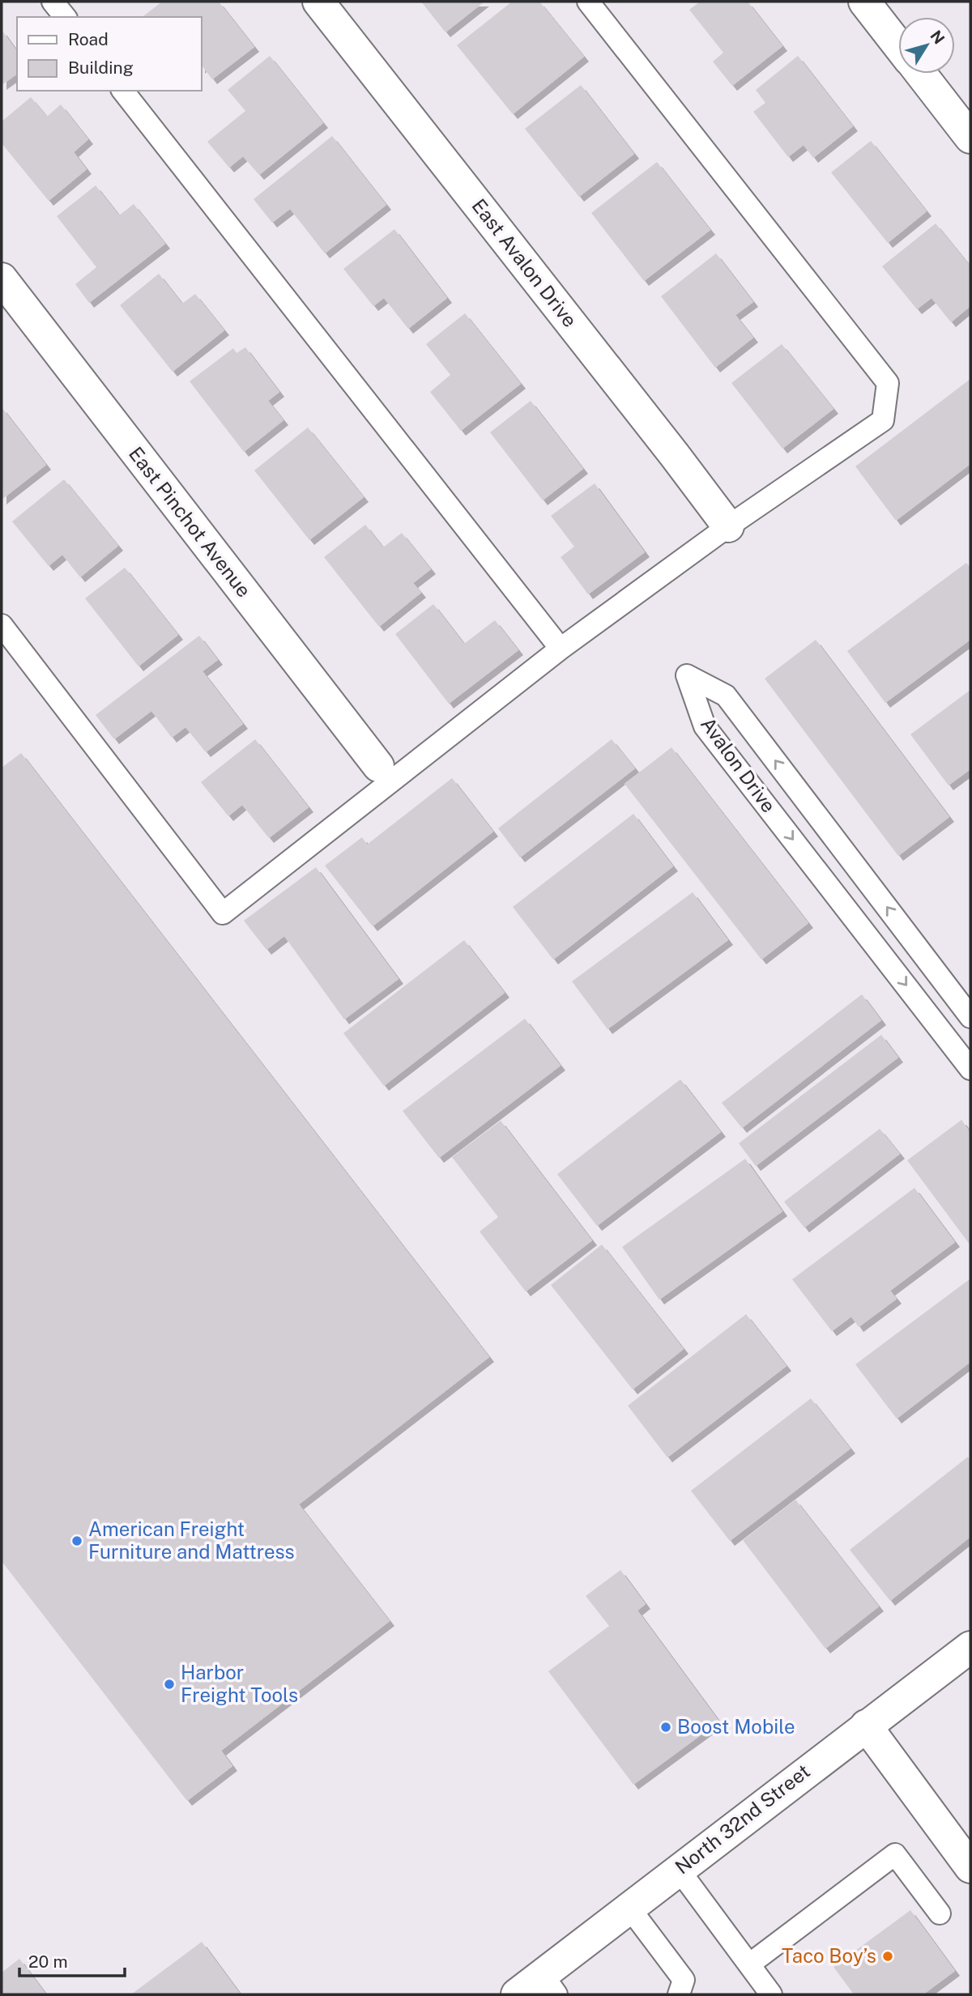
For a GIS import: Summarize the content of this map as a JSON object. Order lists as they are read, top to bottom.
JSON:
{
  "streets": {
    "street": ["East Avalon Drive", "East Pinchot Avenue", "North 32nd Street"],
    "lane": ["Avalon Drive"]
  },
  "places": [
    "American Freight Furniture and Mattress",
    "Harbor Freight Tools",
    "Boost Mobile",
    "Taco Boy’s"
  ],
  "legend": ["Road", "Building"],
  "scale_bar": "20 m",
  "north": "top right"
}
